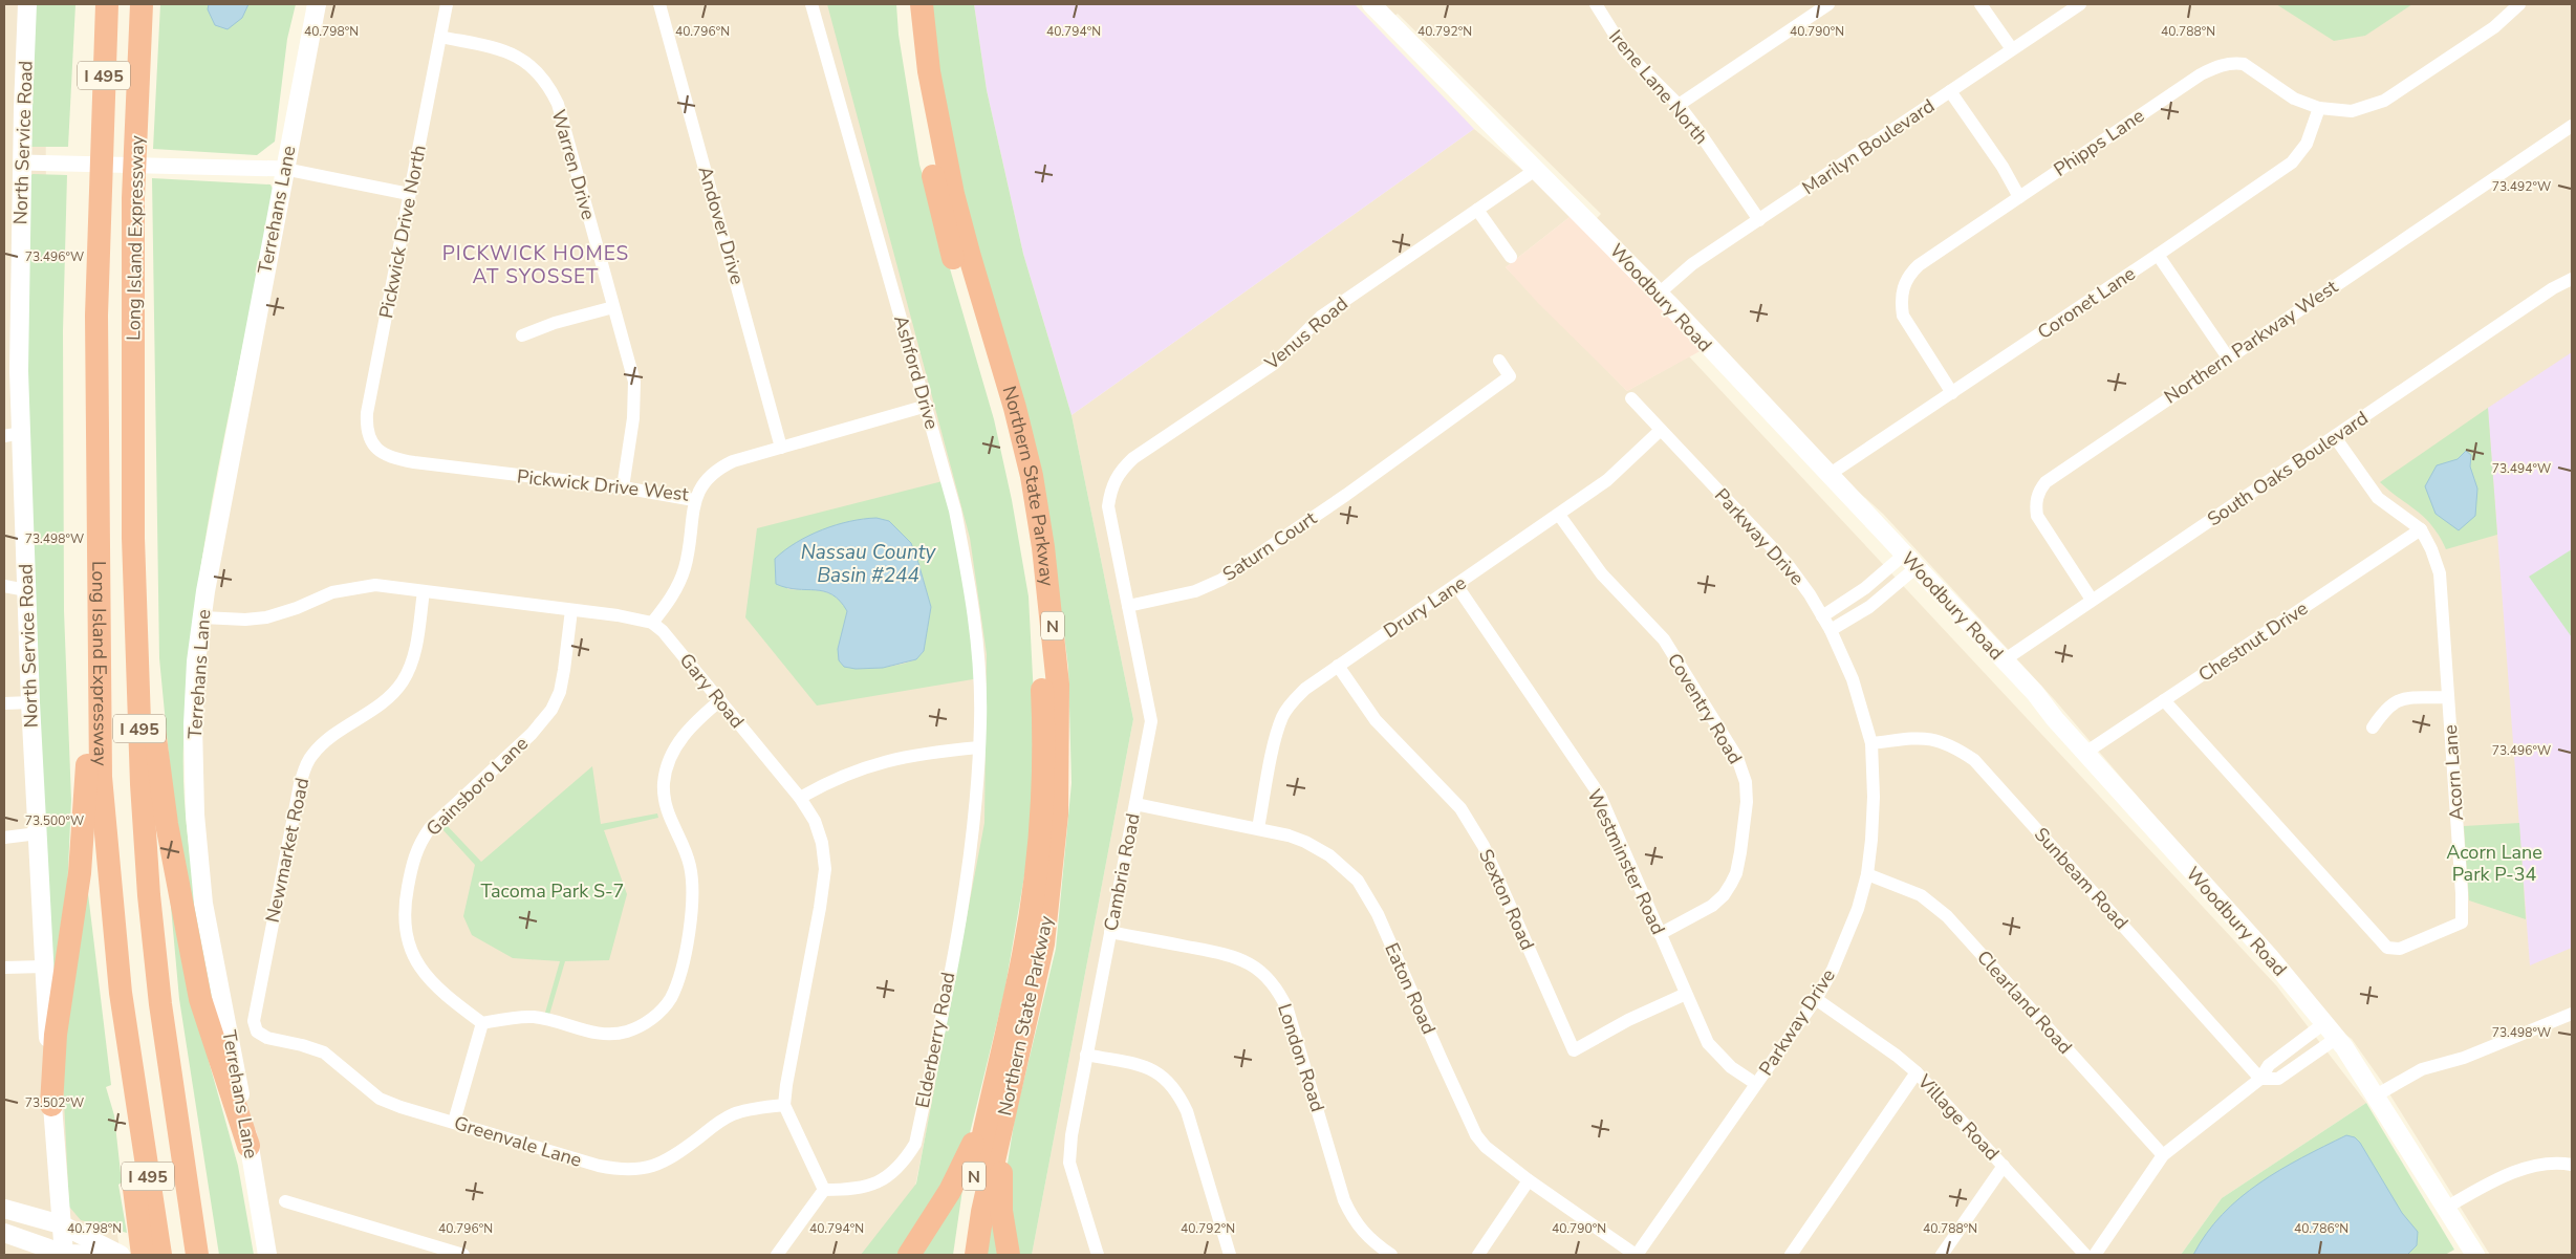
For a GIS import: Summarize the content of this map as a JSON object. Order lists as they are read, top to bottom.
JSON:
{
  "streets": {
    "highway": [
      "I 495",
      "Long Island Expressway",
      "Northern State Parkway",
      "N"
    ],
    "main road": ["North Service Road", "Terrehans Lane", "Woodbury Road"],
    "street": [
      "Irene Lane North",
      "Phipps Lane",
      "Marilyn Boulevard",
      "Warren Drive",
      "Andover Drive",
      "Pickwick Drive North",
      "Coronet Lane",
      "Venus Road",
      "Northern Parkway West",
      "Ashford Drive",
      "South Oaks Boulevard",
      "Pickwick Drive West",
      "Parkway Drive",
      "Saturn Court",
      "Drury Lane",
      "Chestnut Drive",
      "Gary Road",
      "Coventry Road",
      "Acorn Lane",
      "Gainsboro Lane",
      "Newmarket Road",
      "Westminster Road",
      "Cambria Road",
      "Sunbeam Road",
      "Sexton Road",
      "Eaton Road",
      "Clearland Road",
      "Elderberry Road",
      "London Road",
      "Village Road",
      "Greenvale Lane"
    ]
  },
  "crossings": [
    ["Irene Lane North", "Marilyn Boulevard"],
    ["Phipps Lane", "Coronet Lane"],
    ["Marilyn Boulevard", "Woodbury Road"],
    ["Warren Drive", "Pickwick Drive North"],
    ["Warren Drive", "Pickwick Drive West"],
    ["Andover Drive", "Pickwick Drive West"],
    ["Pickwick Drive North", "Pickwick Drive West"],
    ["Woodbury Road", "Coronet Lane"],
    ["Woodbury Road", "Venus Road"],
    ["Woodbury Road", "South Oaks Boulevard"],
    ["Woodbury Road", "Chestnut Drive"],
    ["Venus Road", "Cambria Road"],
    ["Northern Parkway West", "South Oaks Boulevard"],
    ["Ashford Drive", "Pickwick Drive West"],
    ["Ashford Drive", "Elderberry Road"],
    ["South Oaks Boulevard", "Acorn Lane"],
    ["Parkway Drive", "Drury Lane"],
    ["Parkway Drive", "Westminster Road"],
    ["Parkway Drive", "Sunbeam Road"],
    ["Parkway Drive", "Eaton Road"],
    ["Parkway Drive", "Clearland Road"],
    ["Parkway Drive", "Village Road"],
    ["Saturn Court", "Cambria Road"],
    ["Drury Lane", "Coventry Road"],
    ["Drury Lane", "Westminster Road"],
    ["Drury Lane", "Sexton Road"],
    ["Drury Lane", "Eaton Road"],
    ["Chestnut Drive", "Acorn Lane"],
    ["Gary Road", "Greenvale Lane"],
    ["Coventry Road", "Westminster Road"],
    ["Newmarket Road", "Greenvale Lane"],
    ["Westminster Road", "Sexton Road"],
    ["Cambria Road", "Eaton Road"],
    ["Cambria Road", "London Road"]
  ],
  "districts": ["PICKWICK HOMES AT SYOSSET"],
  "water": ["Nassau County Basin #244"],
  "parks": ["Acorn Lane Park P-34", "Tacoma Park S-7"],
  "coordinates": [
    "40.798°N",
    "40.796°N",
    "40.794°N",
    "40.792°N",
    "40.790°N",
    "40.788°N",
    "73.492°W",
    "73.496°W",
    "73.494°W",
    "73.498°W",
    "73.500°W",
    "73.502°W",
    "40.786°N"
  ]
}
